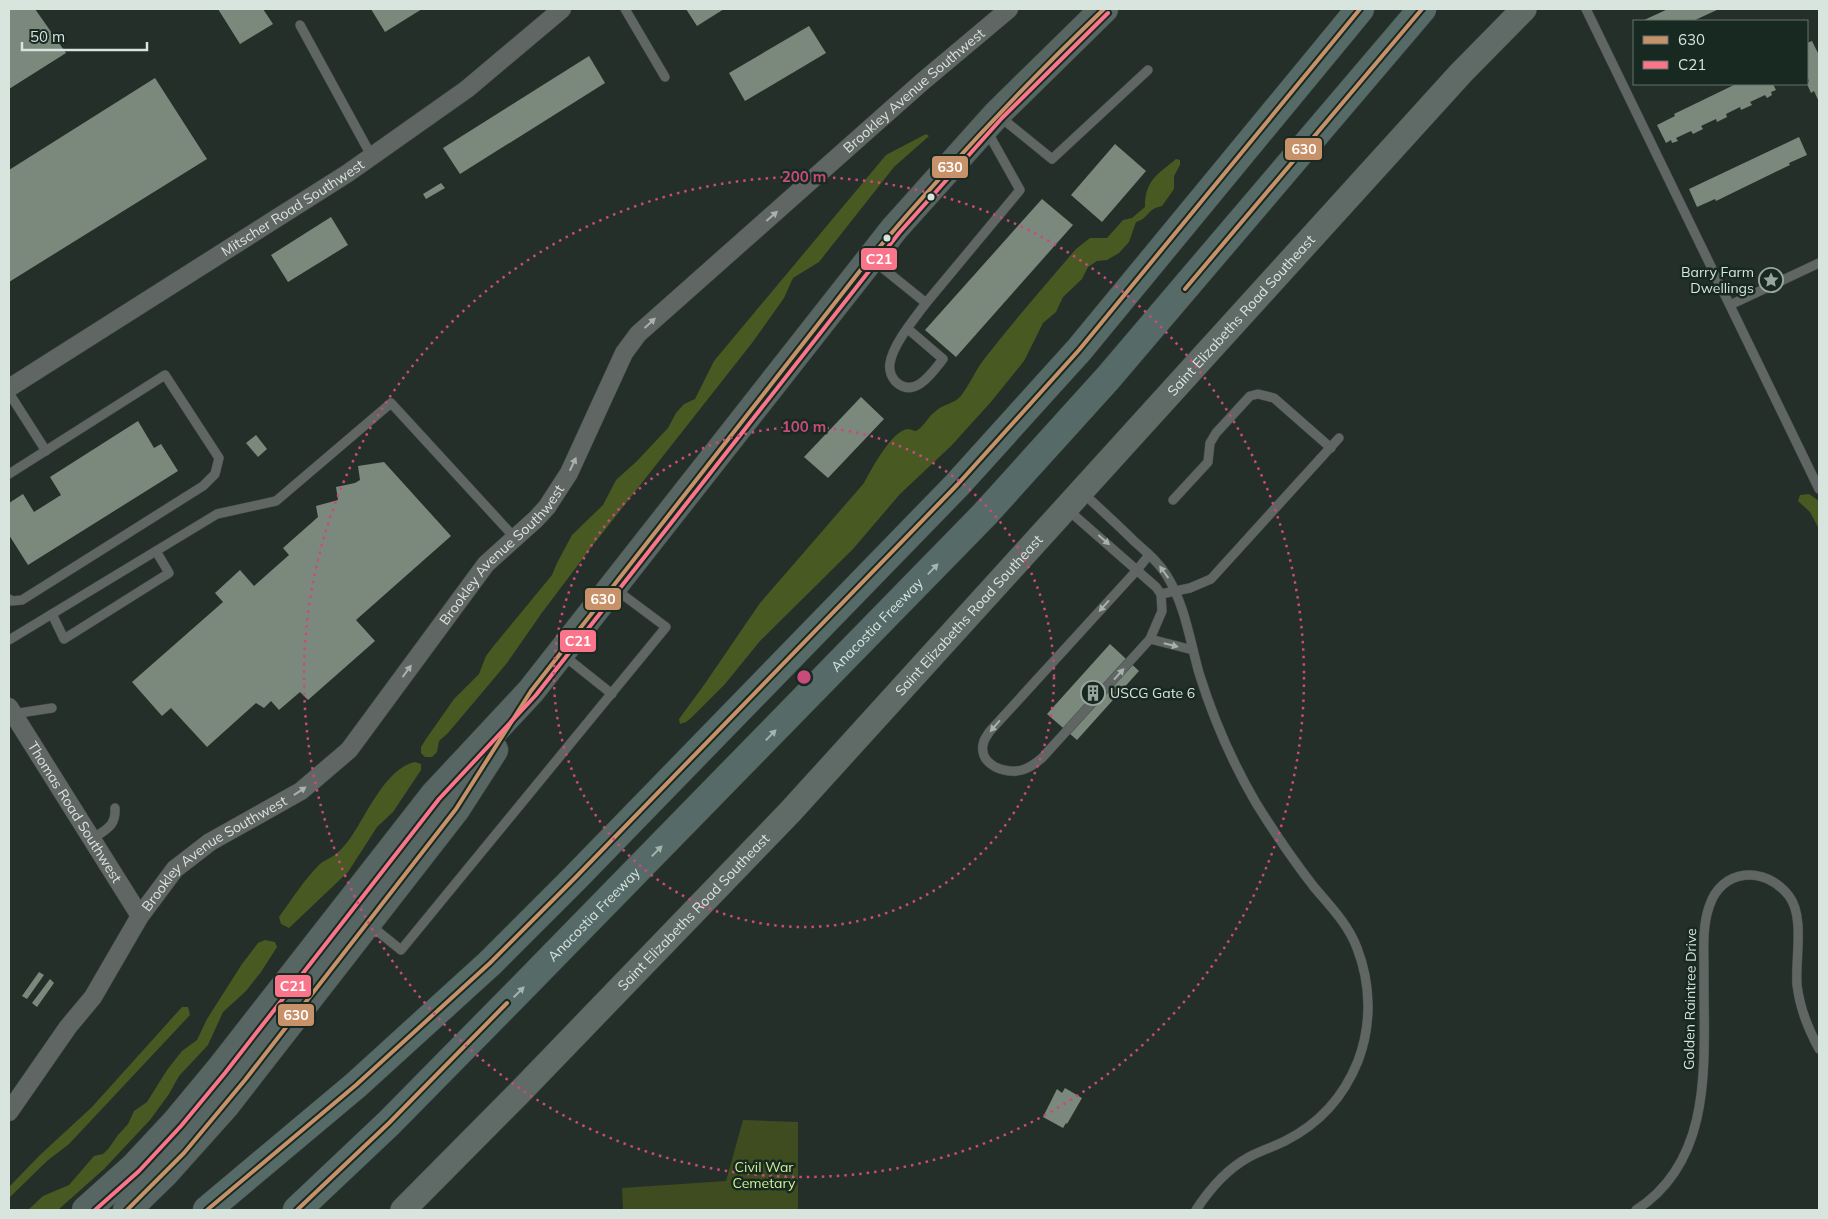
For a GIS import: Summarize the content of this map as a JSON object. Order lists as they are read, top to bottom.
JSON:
{
  "streets": {
    "highway": ["Anacostia Freeway"],
    "main road": ["Saint Elizabeths Road Southeast"],
    "street": ["Brookley Avenue Southwest", "Mitscher Road Southwest", "Thomas Road Southwest"],
    "lane": ["Golden Raintree Drive"]
  },
  "crossings": [
    ["Brookley Avenue Southwest", "Thomas Road Southwest"]
  ],
  "one_way": ["Brookley Avenue Southwest"],
  "parks": ["Civil War Cemetary"],
  "places": {
    "place": ["Barry Farm Dwellings"],
    "building": ["USCG Gate 6"]
  },
  "lines": ["transit line 630", "transit line C21"],
  "legend": ["630", "C21"],
  "scale_bar": "50 m",
  "rings": ["200 m", "100 m"]
}
